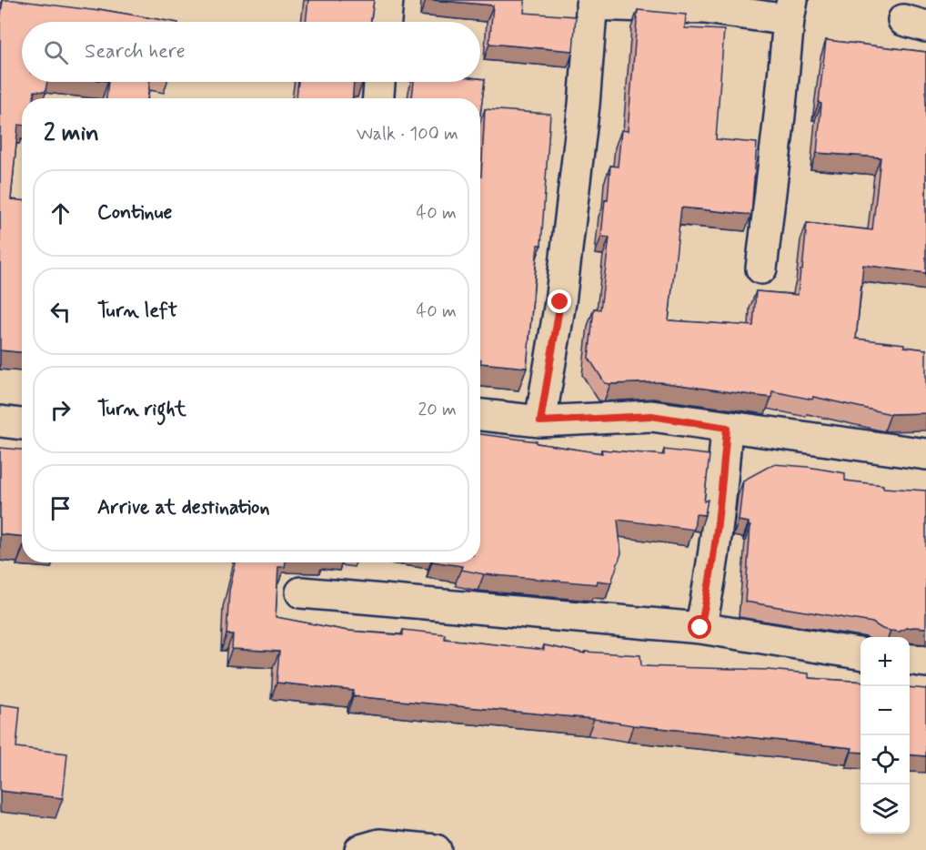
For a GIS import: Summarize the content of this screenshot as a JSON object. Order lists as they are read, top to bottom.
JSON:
{
  "page": {
    "search": "Search here",
    "heading": ["2 min", "Walk · 100 m"],
    "list": [
      ["Continue", "40 m"],
      ["Turn left", "40 m"],
      ["Turn right", "20 m"],
      "Arrive at destination"
    ],
    "map_buttons": ["+", "−"]
  }
}
